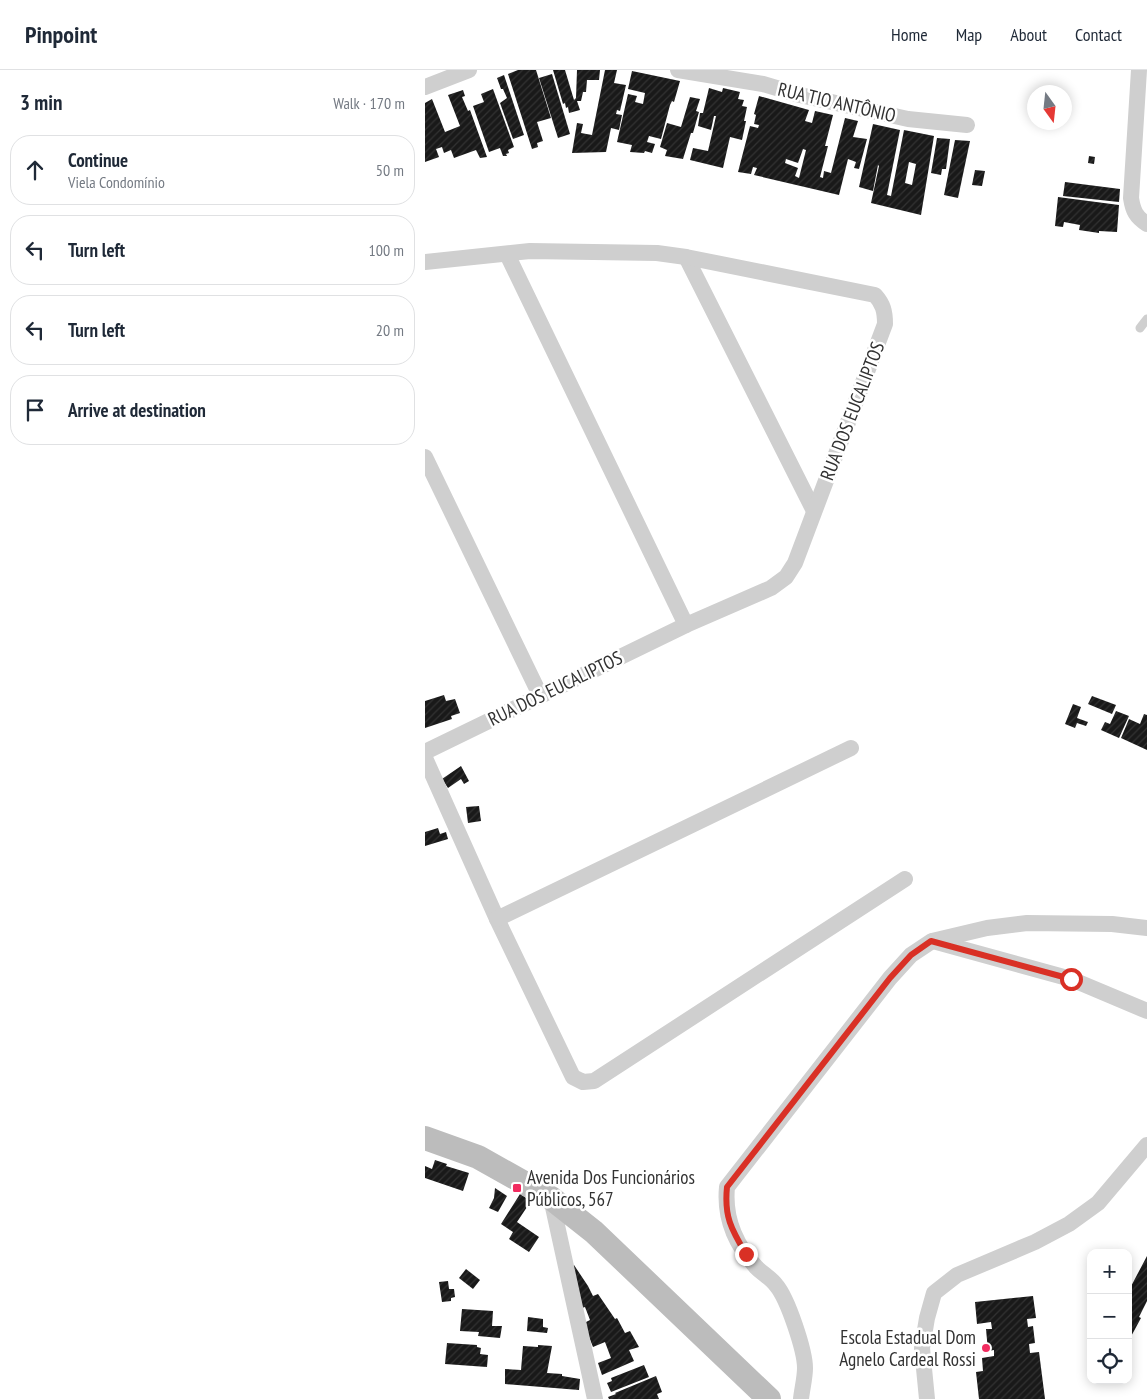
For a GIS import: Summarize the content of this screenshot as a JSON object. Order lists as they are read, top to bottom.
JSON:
{
  "streets": {
    "street": ["RUA TIO ANTÔNIO", "RUA DOS EUCALIPTOS"]
  },
  "places": {
    "transit": ["Avenida Dos Funcionários Públicos, 567"],
    "other": ["Escola Estadual Dom Agnelo Cardeal Rossi"]
  },
  "north": "bottom",
  "page": {
    "header": "Pinpoint",
    "nav": [
      "Home",
      "Map",
      "About",
      "Contact"
    ],
    "heading": ["3 min", "Walk · 170 m"],
    "list": [
      ["Continue", "Viela Condomínio", "50 m"],
      ["Turn left", "100 m"],
      ["Turn left", "20 m"],
      "Arrive at destination"
    ],
    "map_buttons": ["+", "−"]
  }
}
